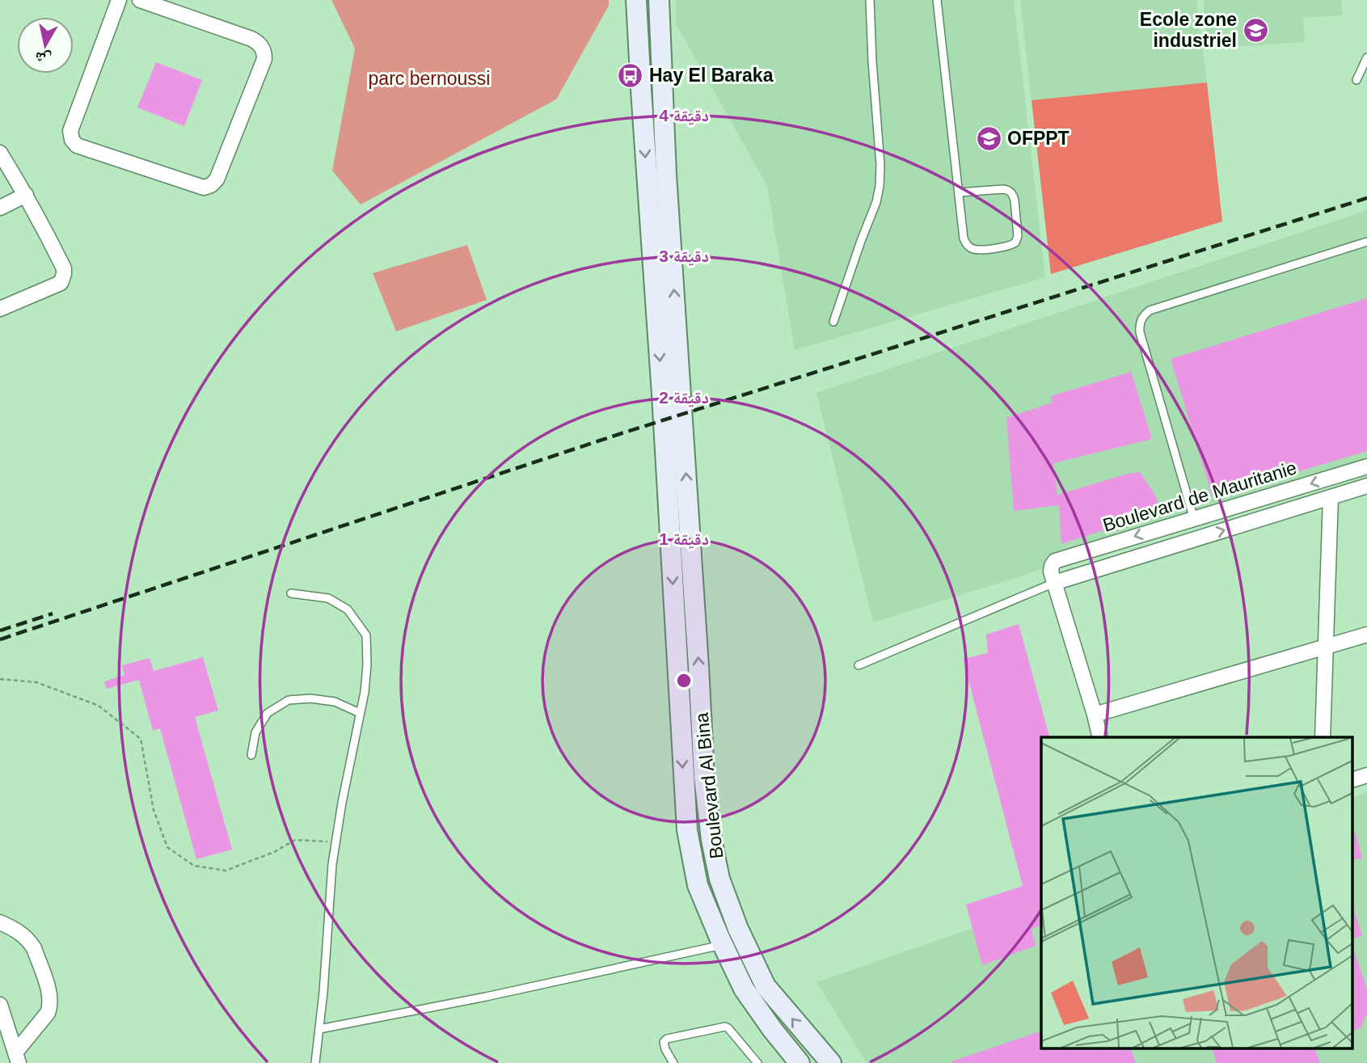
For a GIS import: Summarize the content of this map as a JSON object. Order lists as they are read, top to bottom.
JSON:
{
  "streets": {
    "main road": ["Boulevard Al Bina"],
    "street": ["Boulevard de Mauritanie"]
  },
  "parks": ["parc bernoussi"],
  "places": {
    "school or university": ["Ecole zone industriel", "OFPPT"],
    "bus stop": ["Hay El Baraka"]
  },
  "north": "bottom",
  "rings": [
    "4 دقيقة",
    "3 دقيقة",
    "2 دقيقة",
    "1 دقيقة"
  ]
}
